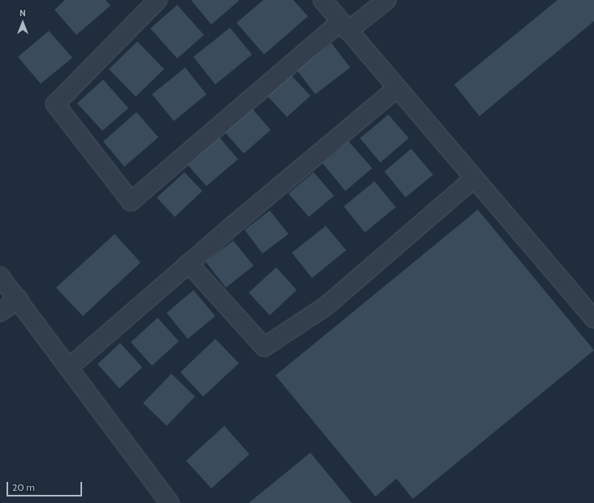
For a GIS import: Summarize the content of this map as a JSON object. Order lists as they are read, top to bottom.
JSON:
{
  "scale_bar": "20 m",
  "north": "top"
}
